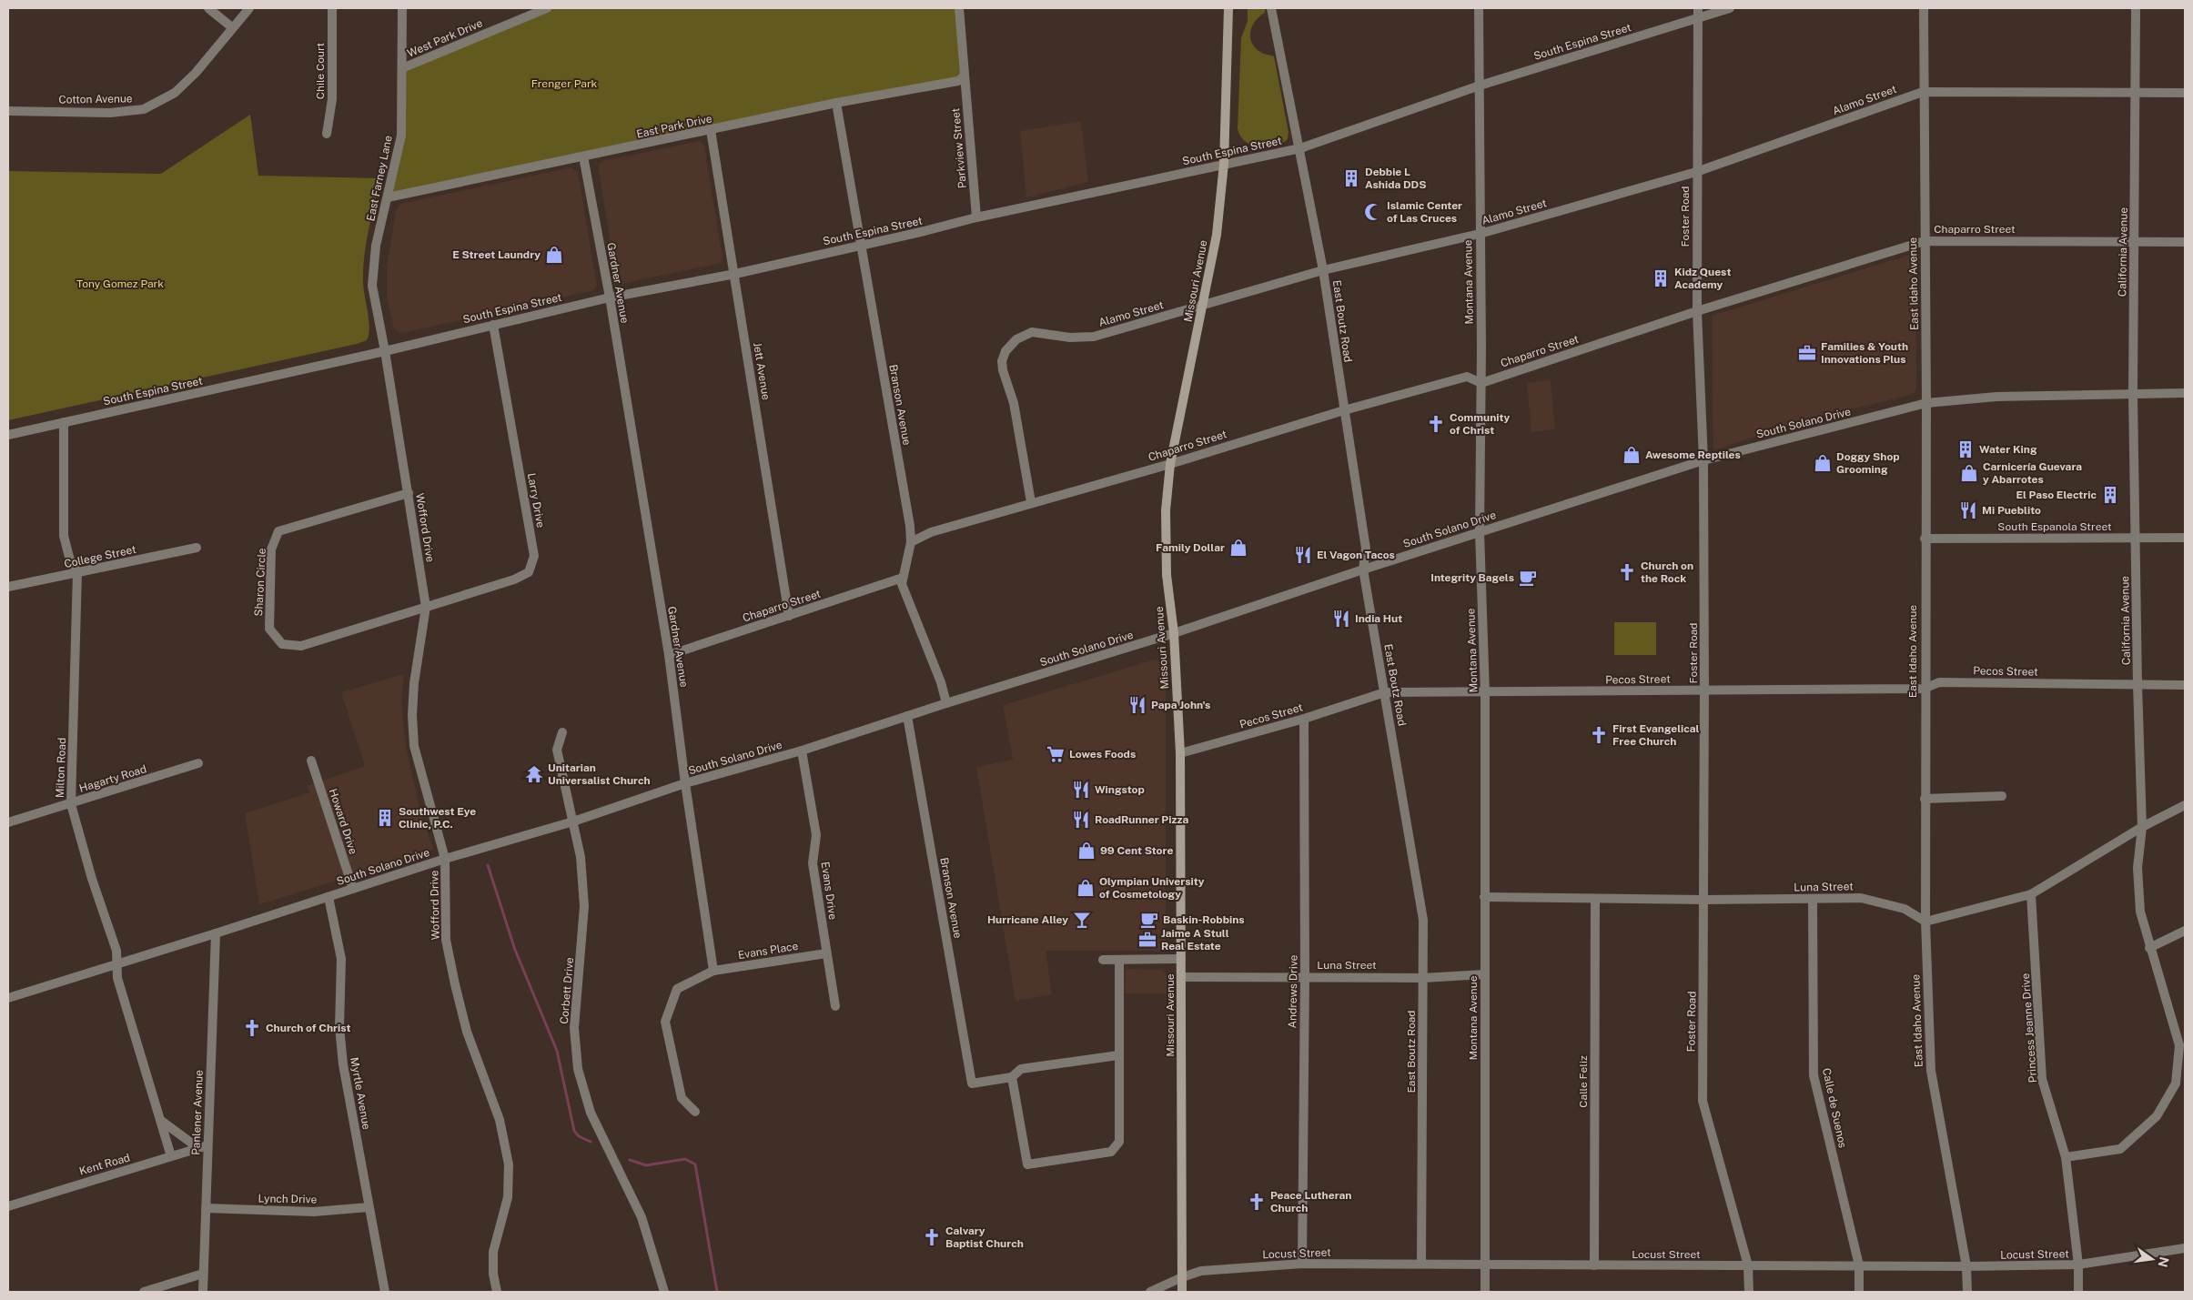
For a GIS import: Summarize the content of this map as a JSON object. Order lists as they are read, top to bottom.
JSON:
{
  "streets": {
    "main road": ["Missouri Avenue"],
    "street": [
      "West Park Drive",
      "South Espina Street",
      "Chile Court",
      "Cotton Avenue",
      "Alamo Street",
      "East Park Drive",
      "Parkview Street",
      "East Farney Lane",
      "Foster Road",
      "Chaparro Street",
      "California Avenue",
      "Montana Avenue",
      "Gardner Avenue",
      "East Idaho Avenue",
      "East Boutz Road",
      "Jett Avenue",
      "Branson Avenue",
      "South Solano Drive",
      "Larry Drive",
      "South Espanola Street",
      "Wofford Drive",
      "College Street",
      "Sharon Circle",
      "Pecos Street",
      "Milton Road",
      "Hagarty Road",
      "Howard Drive",
      "Luna Street",
      "Evans Drive",
      "Evans Place",
      "Corbett Drive",
      "Andrews Drive",
      "Princess Jeanne Drive",
      "Calle Feliz",
      "Myrtle Avenue",
      "Calle de Suenos",
      "Panlener Avenue",
      "Kent Road",
      "Lynch Drive",
      "Locust Street"
    ]
  },
  "crossings": [
    ["West Park Drive", "East Farney Lane"],
    ["South Espina Street", "Parkview Street"],
    ["South Espina Street", "East Farney Lane"],
    ["South Espina Street", "Foster Road"],
    ["South Espina Street", "Missouri Avenue"],
    ["South Espina Street", "Montana Avenue"],
    ["South Espina Street", "Gardner Avenue"],
    ["South Espina Street", "East Boutz Road"],
    ["South Espina Street", "Jett Avenue"],
    ["South Espina Street", "Branson Avenue"],
    ["South Espina Street", "Larry Drive"],
    ["South Espina Street", "Wofford Drive"],
    ["South Espina Street", "Milton Road"],
    ["Alamo Street", "Foster Road"],
    ["Alamo Street", "Chaparro Street"],
    ["Alamo Street", "California Avenue"],
    ["Alamo Street", "Missouri Avenue"],
    ["Alamo Street", "Montana Avenue"],
    ["Alamo Street", "East Idaho Avenue"],
    ["Alamo Street", "East Boutz Road"],
    ["East Park Drive", "Parkview Street"],
    ["East Park Drive", "East Farney Lane"],
    ["East Park Drive", "Gardner Avenue"],
    ["East Park Drive", "Jett Avenue"],
    ["East Park Drive", "Branson Avenue"],
    ["East Farney Lane", "Wofford Drive"],
    ["Foster Road", "Chaparro Street"],
    ["Foster Road", "South Solano Drive"],
    ["Foster Road", "Pecos Street"],
    ["Foster Road", "Luna Street"],
    ["Foster Road", "Locust Street"],
    ["Chaparro Street", "California Avenue"],
    ["Chaparro Street", "Missouri Avenue"],
    ["Chaparro Street", "Montana Avenue"],
    ["Chaparro Street", "Gardner Avenue"],
    ["Chaparro Street", "East Idaho Avenue"],
    ["Chaparro Street", "East Boutz Road"],
    ["Chaparro Street", "Jett Avenue"],
    ["Chaparro Street", "Branson Avenue"],
    ["California Avenue", "South Solano Drive"],
    ["California Avenue", "South Espanola Street"],
    ["California Avenue", "Pecos Street"],
    ["California Avenue", "Princess Jeanne Drive"],
    ["Missouri Avenue", "South Solano Drive"],
    ["Missouri Avenue", "Pecos Street"],
    ["Missouri Avenue", "Luna Street"],
    ["Missouri Avenue", "Locust Street"],
    ["Montana Avenue", "South Solano Drive"],
    ["Montana Avenue", "Pecos Street"],
    ["Montana Avenue", "Luna Street"],
    ["Montana Avenue", "Locust Street"],
    ["Gardner Avenue", "South Solano Drive"],
    ["Gardner Avenue", "Evans Place"],
    ["East Idaho Avenue", "South Solano Drive"],
    ["East Idaho Avenue", "South Espanola Street"],
    ["East Idaho Avenue", "Pecos Street"],
    ["East Idaho Avenue", "Luna Street"],
    ["East Idaho Avenue", "Locust Street"],
    ["East Boutz Road", "South Solano Drive"],
    ["East Boutz Road", "Pecos Street"],
    ["East Boutz Road", "Luna Street"],
    ["East Boutz Road", "Locust Street"],
    ["Branson Avenue", "South Solano Drive"],
    ["South Solano Drive", "Wofford Drive"],
    ["South Solano Drive", "Milton Road"],
    ["South Solano Drive", "Howard Drive"],
    ["South Solano Drive", "Evans Drive"],
    ["South Solano Drive", "Corbett Drive"],
    ["South Solano Drive", "Myrtle Avenue"],
    ["South Solano Drive", "Panlener Avenue"],
    ["Larry Drive", "Wofford Drive"],
    ["Larry Drive", "Sharon Circle"],
    ["Wofford Drive", "Sharon Circle"],
    ["College Street", "Milton Road"],
    ["Pecos Street", "Andrews Drive"],
    ["Milton Road", "Hagarty Road"],
    ["Milton Road", "Kent Road"],
    ["Luna Street", "Andrews Drive"],
    ["Luna Street", "Calle Feliz"],
    ["Luna Street", "Calle de Suenos"],
    ["Evans Drive", "Evans Place"],
    ["Andrews Drive", "Locust Street"],
    ["Princess Jeanne Drive", "Locust Street"],
    ["Calle Feliz", "Locust Street"],
    ["Myrtle Avenue", "Lynch Drive"],
    ["Calle de Suenos", "Locust Street"],
    ["Panlener Avenue", "Kent Road"],
    ["Panlener Avenue", "Lynch Drive"]
  ],
  "parks": ["Frenger Park", "Tony Gomez Park"],
  "places": {
    "building": [
      "Debbie L Ashida DDS",
      "Kidz Quest Academy",
      "Water King",
      "El Paso Electric",
      "Southwest Eye Clinic, P.C."
    ],
    "mosque": ["Islamic Center of Las Cruces"],
    "shop": [
      "E Street Laundry",
      "Awesome Reptiles",
      "Doggy Shop Grooming",
      "Carnicería Guevara y Abarrotes",
      "Family Dollar",
      "99 Cent Store",
      "Olympian University of Cosmetology"
    ],
    "office": ["Families & Youth Innovations Plus", "Jaime A Stull Real Estate"],
    "church": [
      "Community of Christ",
      "Church on the Rock",
      "First Evangelical Free Church",
      "Church of Christ",
      "Peace Lutheran Church",
      "Calvary Baptist Church"
    ],
    "restaurant": [
      "Mi Pueblito",
      "El Vagon Tacos",
      "India Hut",
      "Papa John's",
      "Wingstop",
      "RoadRunner Pizza"
    ],
    "cafe": ["Integrity Bagels", "Baskin-Robbins"],
    "supermarket": ["Lowes Foods"],
    "temple": ["Unitarian Universalist Church"],
    "bar": ["Hurricane Alley"]
  },
  "north": "right"
}
